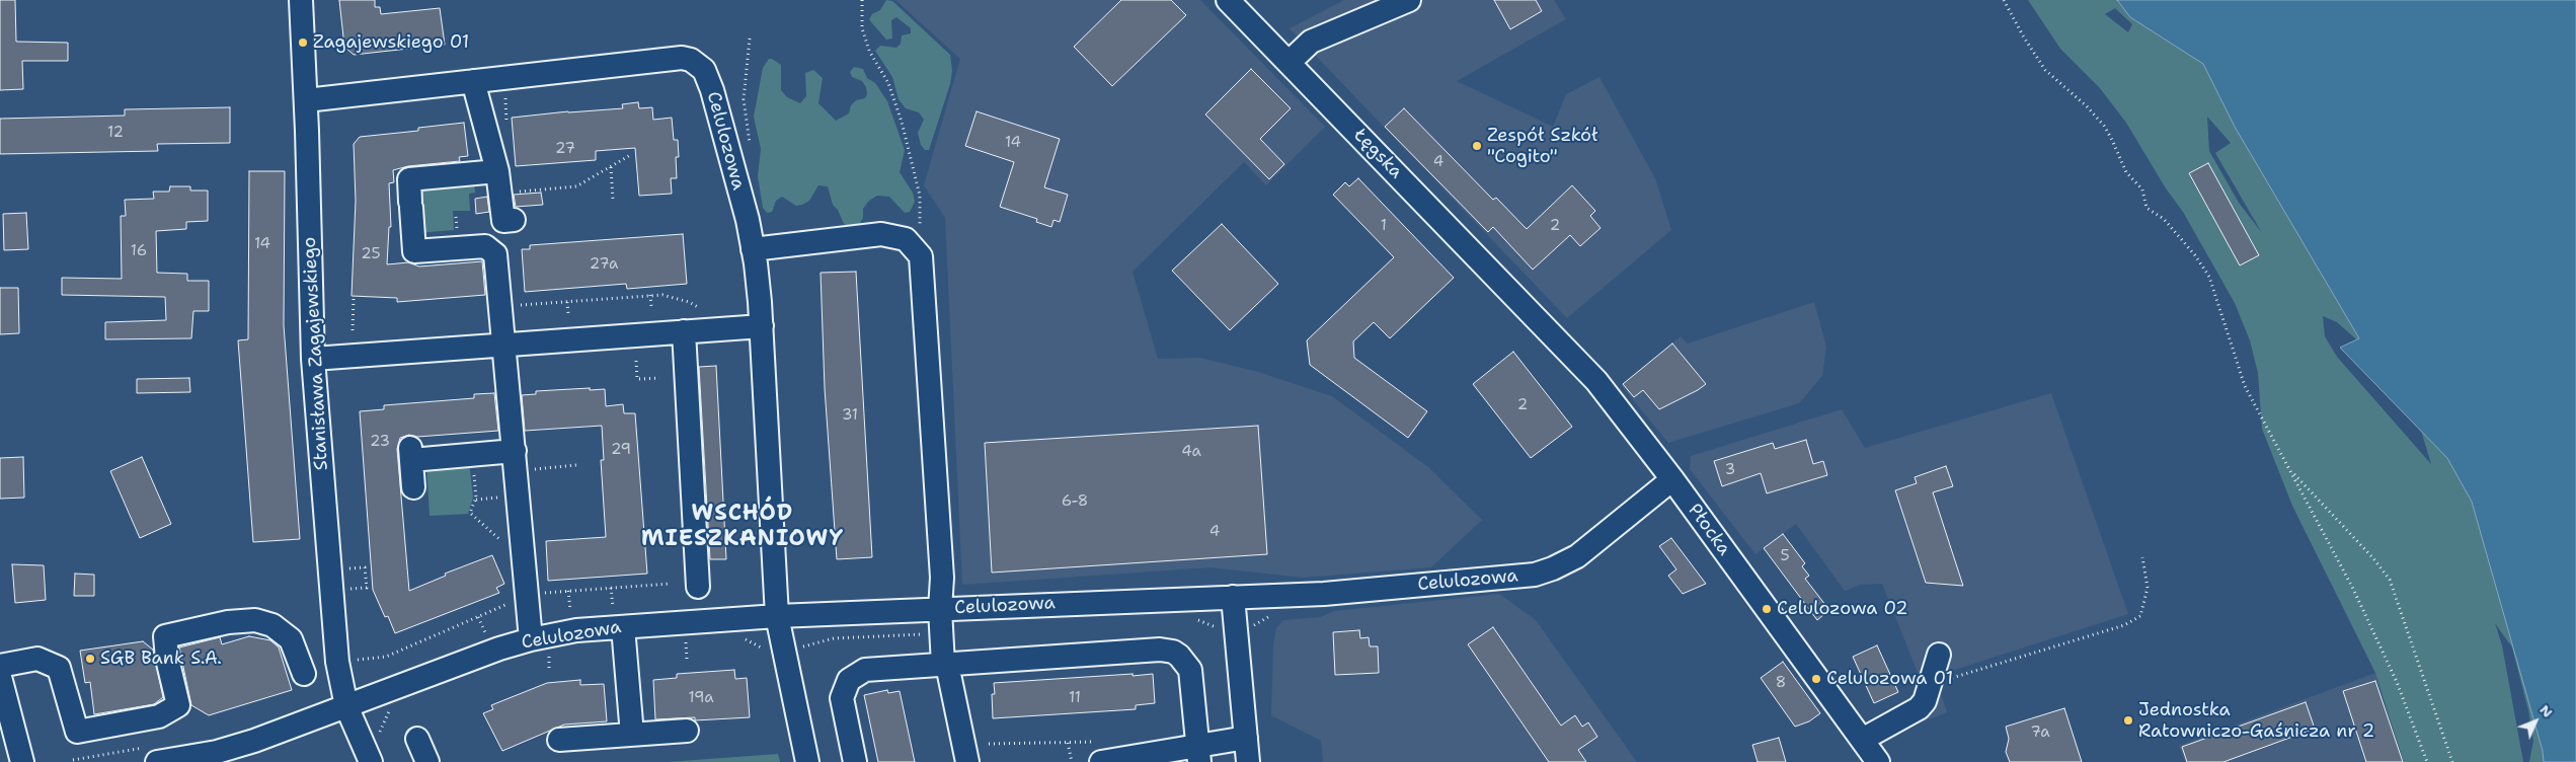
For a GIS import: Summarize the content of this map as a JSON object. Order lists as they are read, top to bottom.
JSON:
{
  "streets": {
    "street": [
      "Celulozowa",
      "Łęgska",
      "Stanisława Zagajewskiego",
      "Płocka"
    ]
  },
  "crossings": [
    ["Celulozowa", "Stanisława Zagajewskiego"],
    ["Celulozowa", "Płocka"],
    ["Łęgska", "Płocka"]
  ],
  "districts": ["WSCHÓD MIESZKANIOWY"],
  "places": [
    "Zagajewskiego 01",
    "Zespół Szkół \"Cogito\"",
    "Celulozowa 02",
    "SGB Bank S.A.",
    "Celulozowa 01",
    "Jednostka Ratowniczo-Gaśnicza nr 2"
  ],
  "house_numbers": [
    "12",
    "14",
    "27",
    "4",
    "1",
    "2",
    "14",
    "16",
    "25",
    "27a",
    "2",
    "31",
    "23",
    "29",
    "4a",
    "3",
    "6-8",
    "4",
    "5",
    "8",
    "19a",
    "11",
    "7a"
  ],
  "north": "top right"
}
